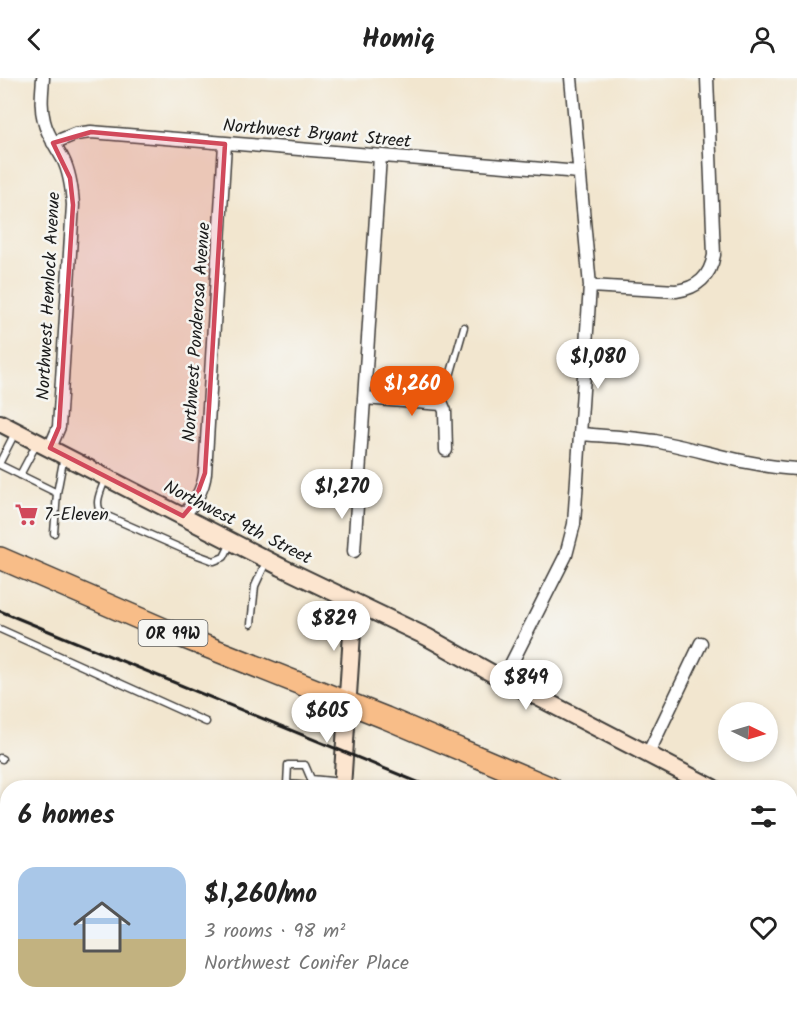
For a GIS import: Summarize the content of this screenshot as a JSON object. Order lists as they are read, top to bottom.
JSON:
{
  "streets": {
    "highway": ["OR 99W"],
    "street": [
      "Northwest Bryant Street",
      "Northwest Hemlock Avenue",
      "Northwest Ponderosa Avenue",
      "Northwest 9th Street"
    ]
  },
  "crossings": [
    ["Northwest Bryant Street", "Northwest Hemlock Avenue"],
    ["Northwest Bryant Street", "Northwest Ponderosa Avenue"],
    ["Northwest Hemlock Avenue", "Northwest 9th Street"],
    ["Northwest Ponderosa Avenue", "Northwest 9th Street"]
  ],
  "places": {
    "supermarket": ["7-Eleven"]
  },
  "north": "right",
  "page": {
    "header": "Homiq",
    "price": [
      "$1,080",
      "$1,260",
      "$1,270",
      "$829",
      "$849",
      "$605"
    ],
    "heading": "6 homes",
    "list": [
      {
        "name": "$1,260/mo",
        "note": "3 rooms · 98 m² · Northwest Conifer Place"
      }
    ]
  }
}
